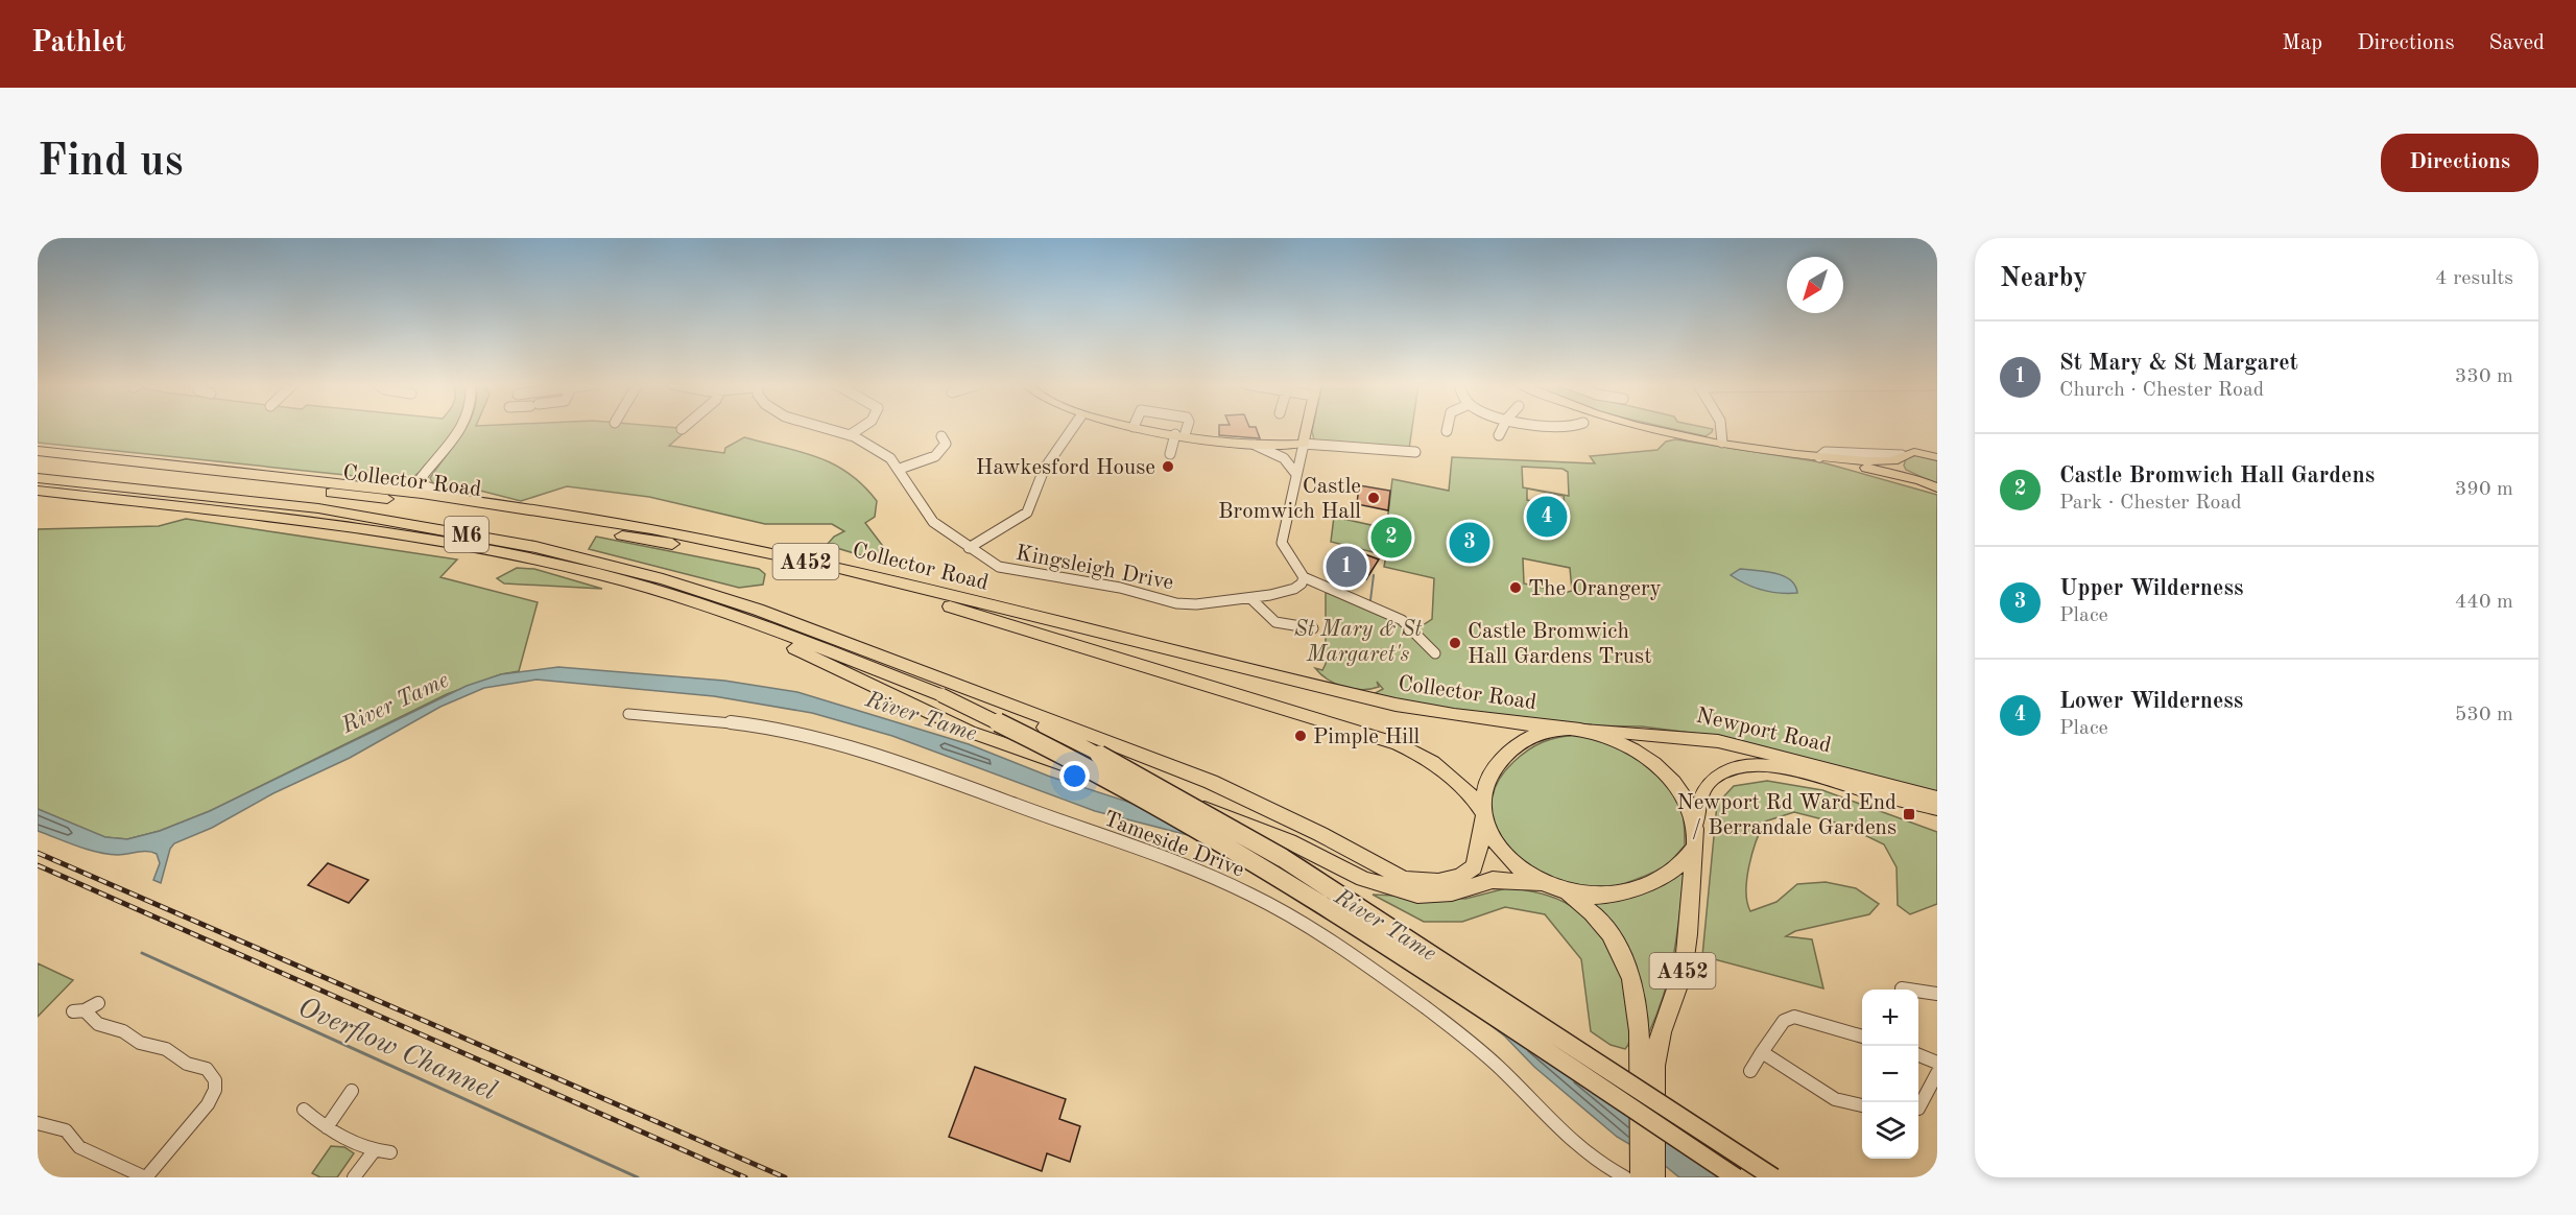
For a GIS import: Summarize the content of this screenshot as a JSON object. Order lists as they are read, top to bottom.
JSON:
{
  "streets": {
    "highway": ["Collector Road", "M6", "A452"],
    "main road": ["Newport Road"],
    "street": ["Kingsleigh Drive", "Tameside Drive"]
  },
  "crossings": [
    ["Collector Road", "A452"],
    ["Collector Road", "Newport Road"],
    ["A452", "Newport Road"]
  ],
  "water": ["River Tame", "Overflow Channel"],
  "parks": ["St Mary & St Margaret's"],
  "places": {
    "other": [
      "Hawkesford House",
      "Castle Bromwich Hall",
      "The Orangery",
      "Castle Bromwich Hall Gardens Trust",
      "Pimple Hill"
    ],
    "transit": ["Newport Rd Ward End / Berrandale Gardens"]
  },
  "north": "bottom left",
  "page": {
    "header": "Pathlet",
    "nav": ["Map", "Directions", "Saved"],
    "buttons": "Directions",
    "title": "Find us",
    "heading": ["Nearby", "4 results"],
    "list": [
      {
        "mark": "1",
        "name": "St Mary & St Margaret",
        "note": "Church · Chester Road",
        "value": "330 m"
      },
      {
        "mark": "2",
        "name": "Castle Bromwich Hall Gardens",
        "note": "Park · Chester Road",
        "value": "390 m"
      },
      {
        "mark": "3",
        "name": "Upper Wilderness",
        "note": "Place",
        "value": "440 m"
      },
      {
        "mark": "4",
        "name": "Lower Wilderness",
        "note": "Place",
        "value": "530 m"
      }
    ],
    "pins": [
      "4",
      "2",
      "3",
      "1"
    ],
    "map_buttons": ["+", "−"]
  }
}
